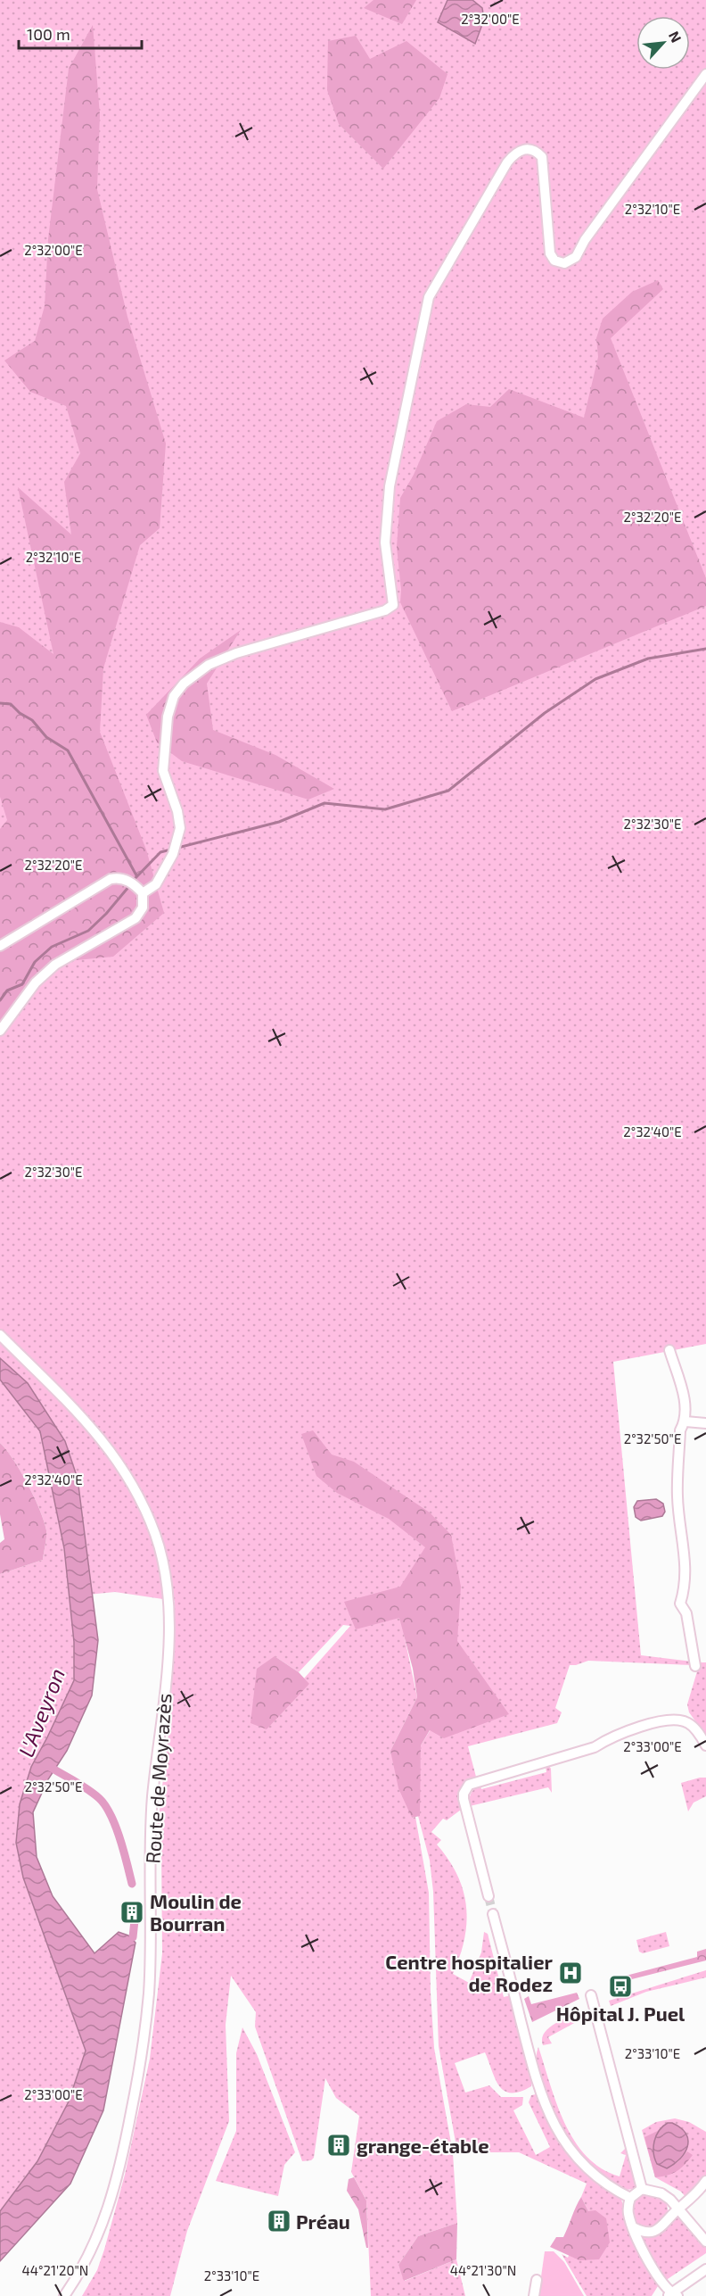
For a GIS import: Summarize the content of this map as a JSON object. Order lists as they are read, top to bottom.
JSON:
{
  "streets": {
    "street": ["Route de Moyrazès"]
  },
  "water": ["L'Aveyron"],
  "places": {
    "building": ["Moulin de Bourran", "grange-étable", "Préau"],
    "hospital": ["Centre hospitalier de Rodez"],
    "bus stop": ["Hôpital J. Puel"]
  },
  "scale_bar": "100 m",
  "north": "top right",
  "coordinates": [
    "2°32'00\"E",
    "2°32'10\"E",
    "2°32'20\"E",
    "2°32'30\"E",
    "2°32'40\"E",
    "2°32'50\"E",
    "2°33'00\"E",
    "2°33'10\"E",
    "44°21'20\"N",
    "44°21'30\"N"
  ]
}
